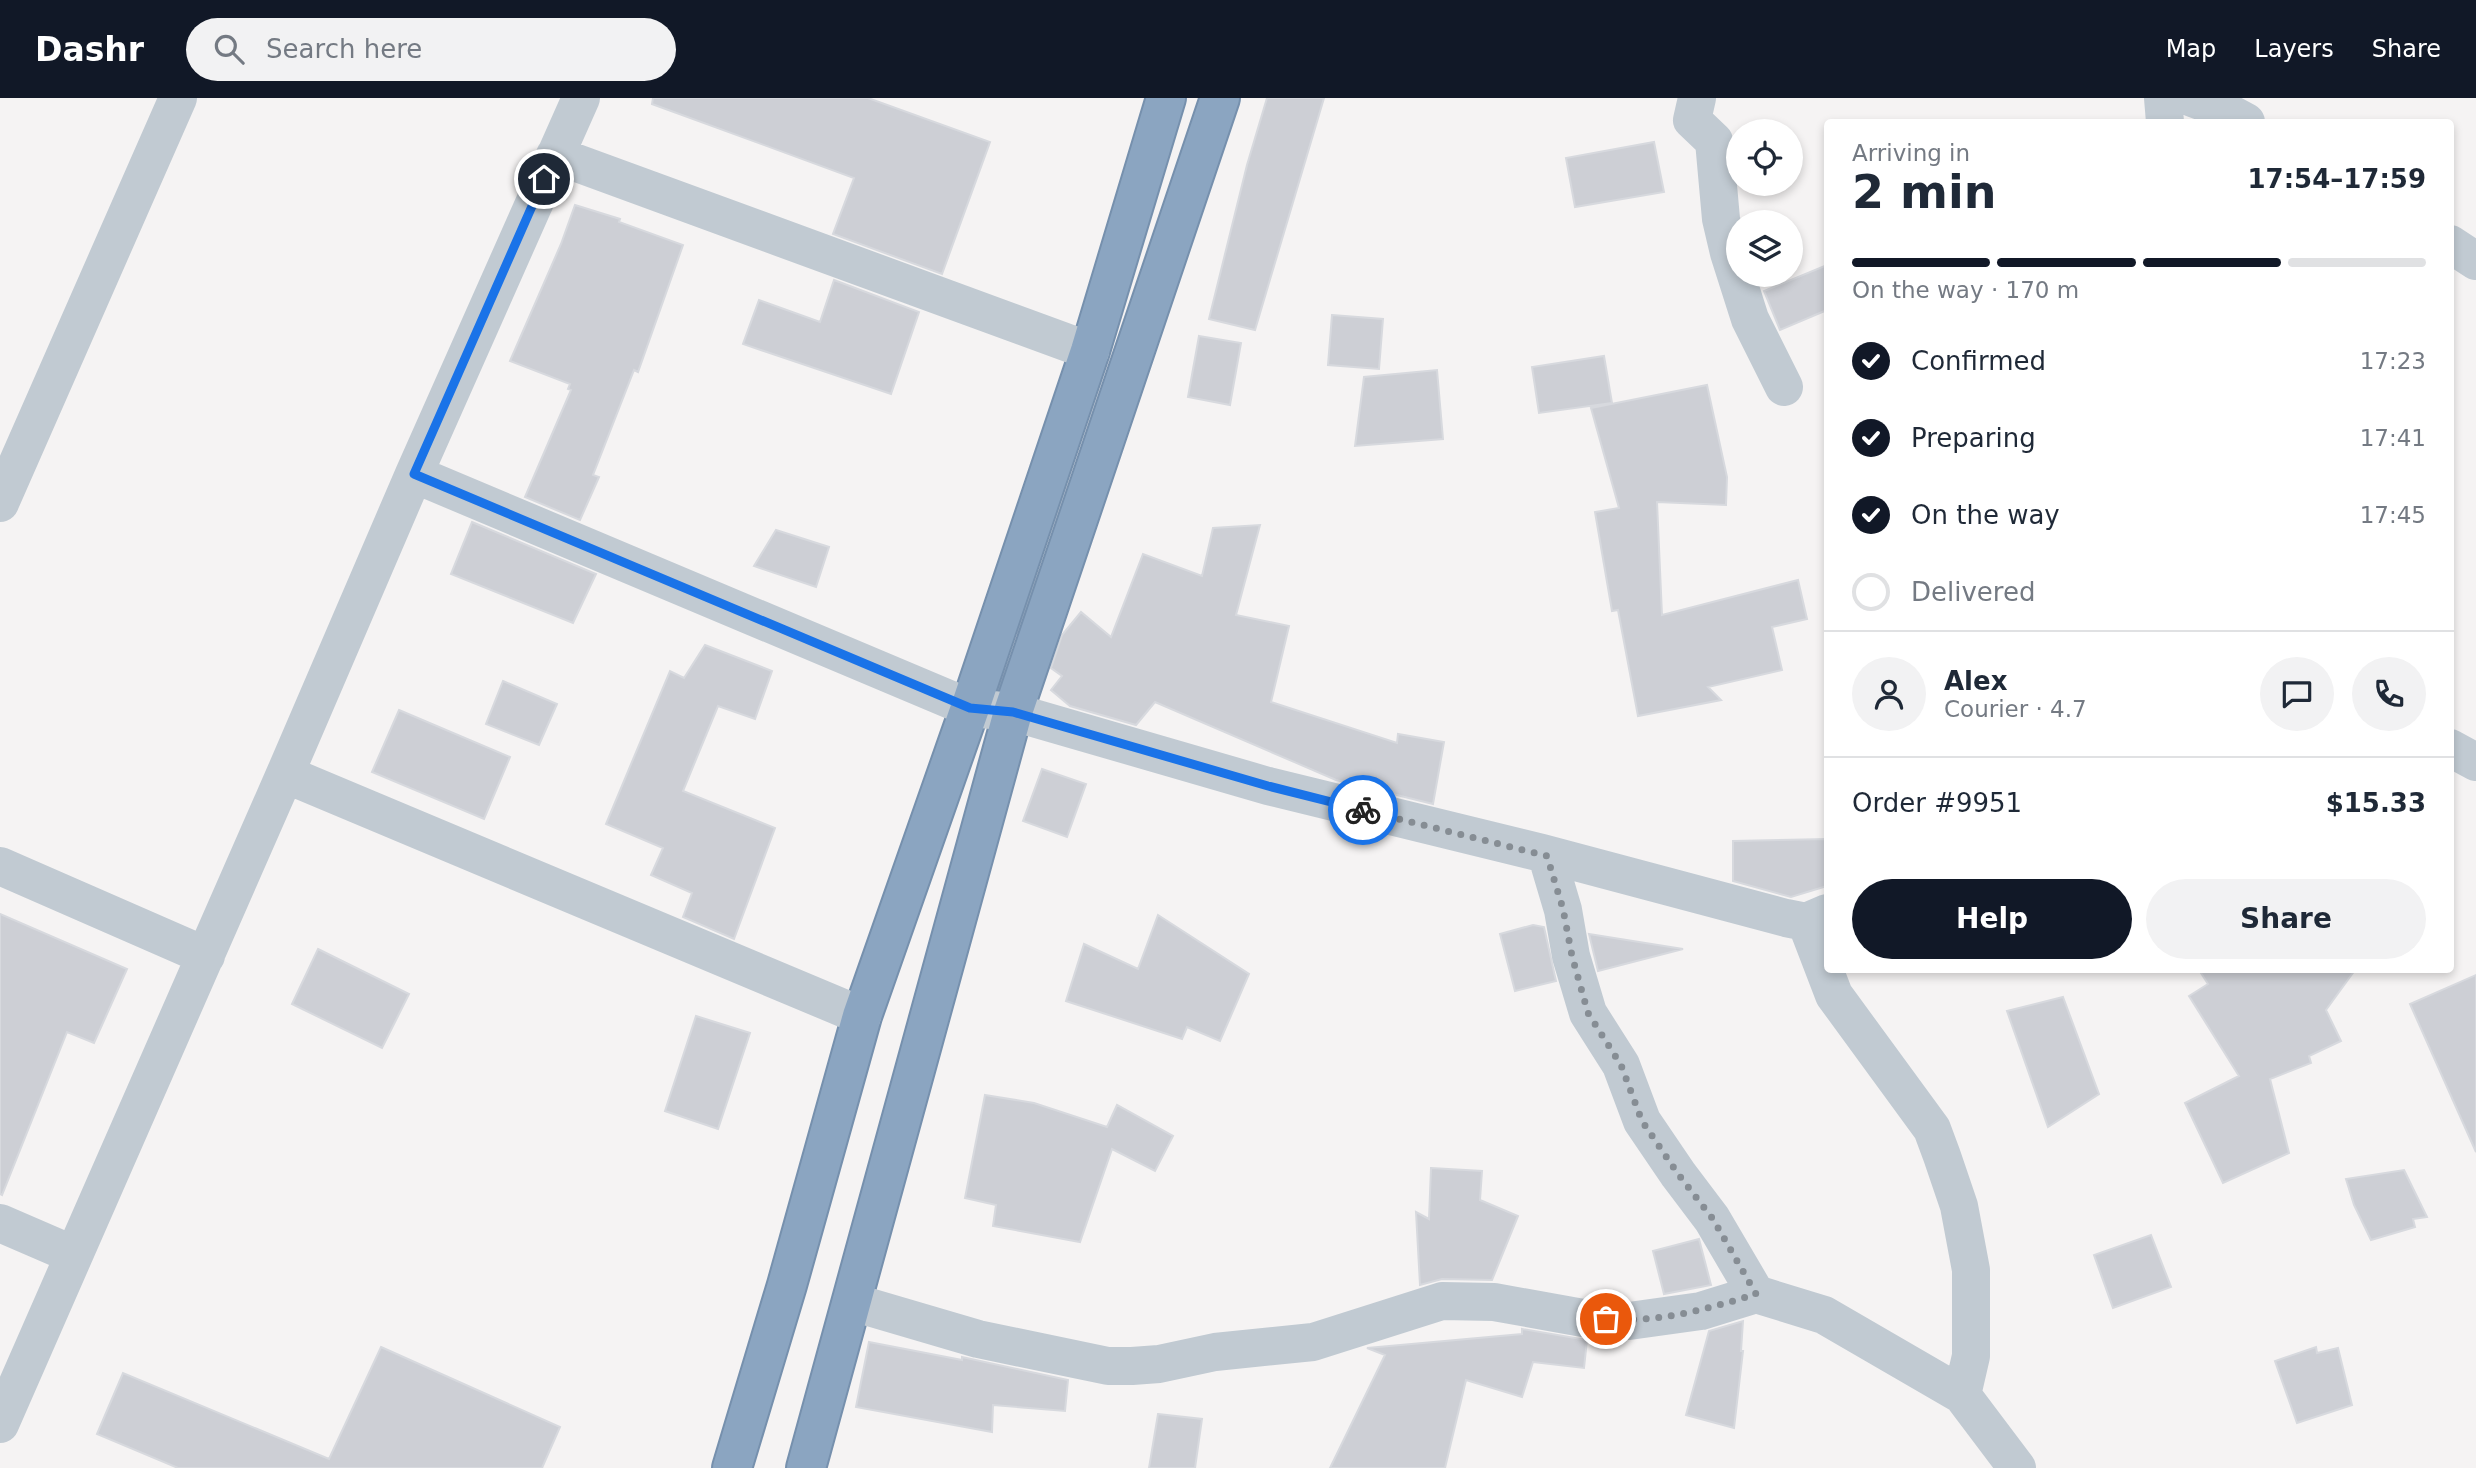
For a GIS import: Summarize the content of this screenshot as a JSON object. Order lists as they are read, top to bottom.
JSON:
{
  "page": {
    "header": "Dashr",
    "search": "Search here",
    "nav": ["Map", "Layers", "Share"],
    "heading": ["2 min", "Arriving in", "17:54–17:59"],
    "panel": [
      "Alex",
      "Courier · 4.7",
      "Order #9951",
      "$15.33"
    ],
    "bar": "On the way · 170 m",
    "list": [
      ["Confirmed", "17:23"],
      ["Preparing", "17:41"],
      ["On the way", "17:45"],
      "Delivered"
    ],
    "buttons": ["Help", "Share"]
  }
}
